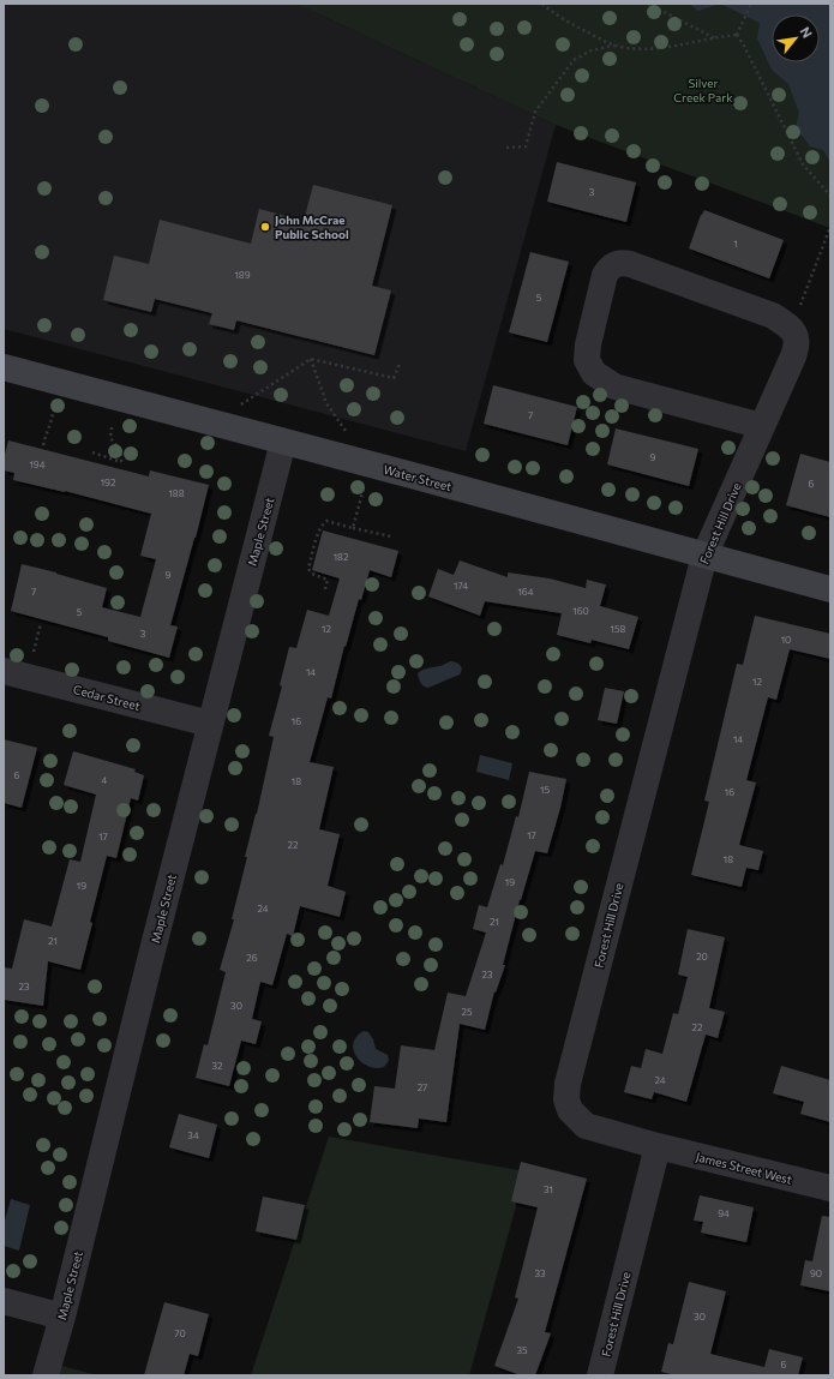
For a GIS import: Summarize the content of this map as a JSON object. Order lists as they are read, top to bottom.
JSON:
{
  "streets": {
    "street": [
      "Water Street",
      "Forest Hill Drive",
      "Maple Street",
      "Cedar Street",
      "James Street West"
    ]
  },
  "crossings": [
    ["Water Street", "Forest Hill Drive"],
    ["Water Street", "Maple Street"],
    ["Forest Hill Drive", "James Street West"],
    ["Maple Street", "Cedar Street"]
  ],
  "parks": ["Silver Creek Park"],
  "places": ["John McCrae Public School"],
  "house_numbers": [
    "3",
    "1",
    "189",
    "5",
    "7",
    "9",
    "194",
    "192",
    "6",
    "188",
    "182",
    "9",
    "174",
    "7",
    "164",
    "160",
    "5",
    "12",
    "158",
    "3",
    "10",
    "14",
    "12",
    "16",
    "14",
    "6",
    "4",
    "18",
    "15",
    "16",
    "17",
    "17",
    "22",
    "18",
    "19",
    "19",
    "24",
    "21",
    "21",
    "20",
    "26",
    "23",
    "23",
    "30",
    "25",
    "22",
    "32",
    "24",
    "27",
    "34",
    "31",
    "94",
    "33",
    "90",
    "30",
    "70",
    "35",
    "6"
  ],
  "north": "top right"
}
